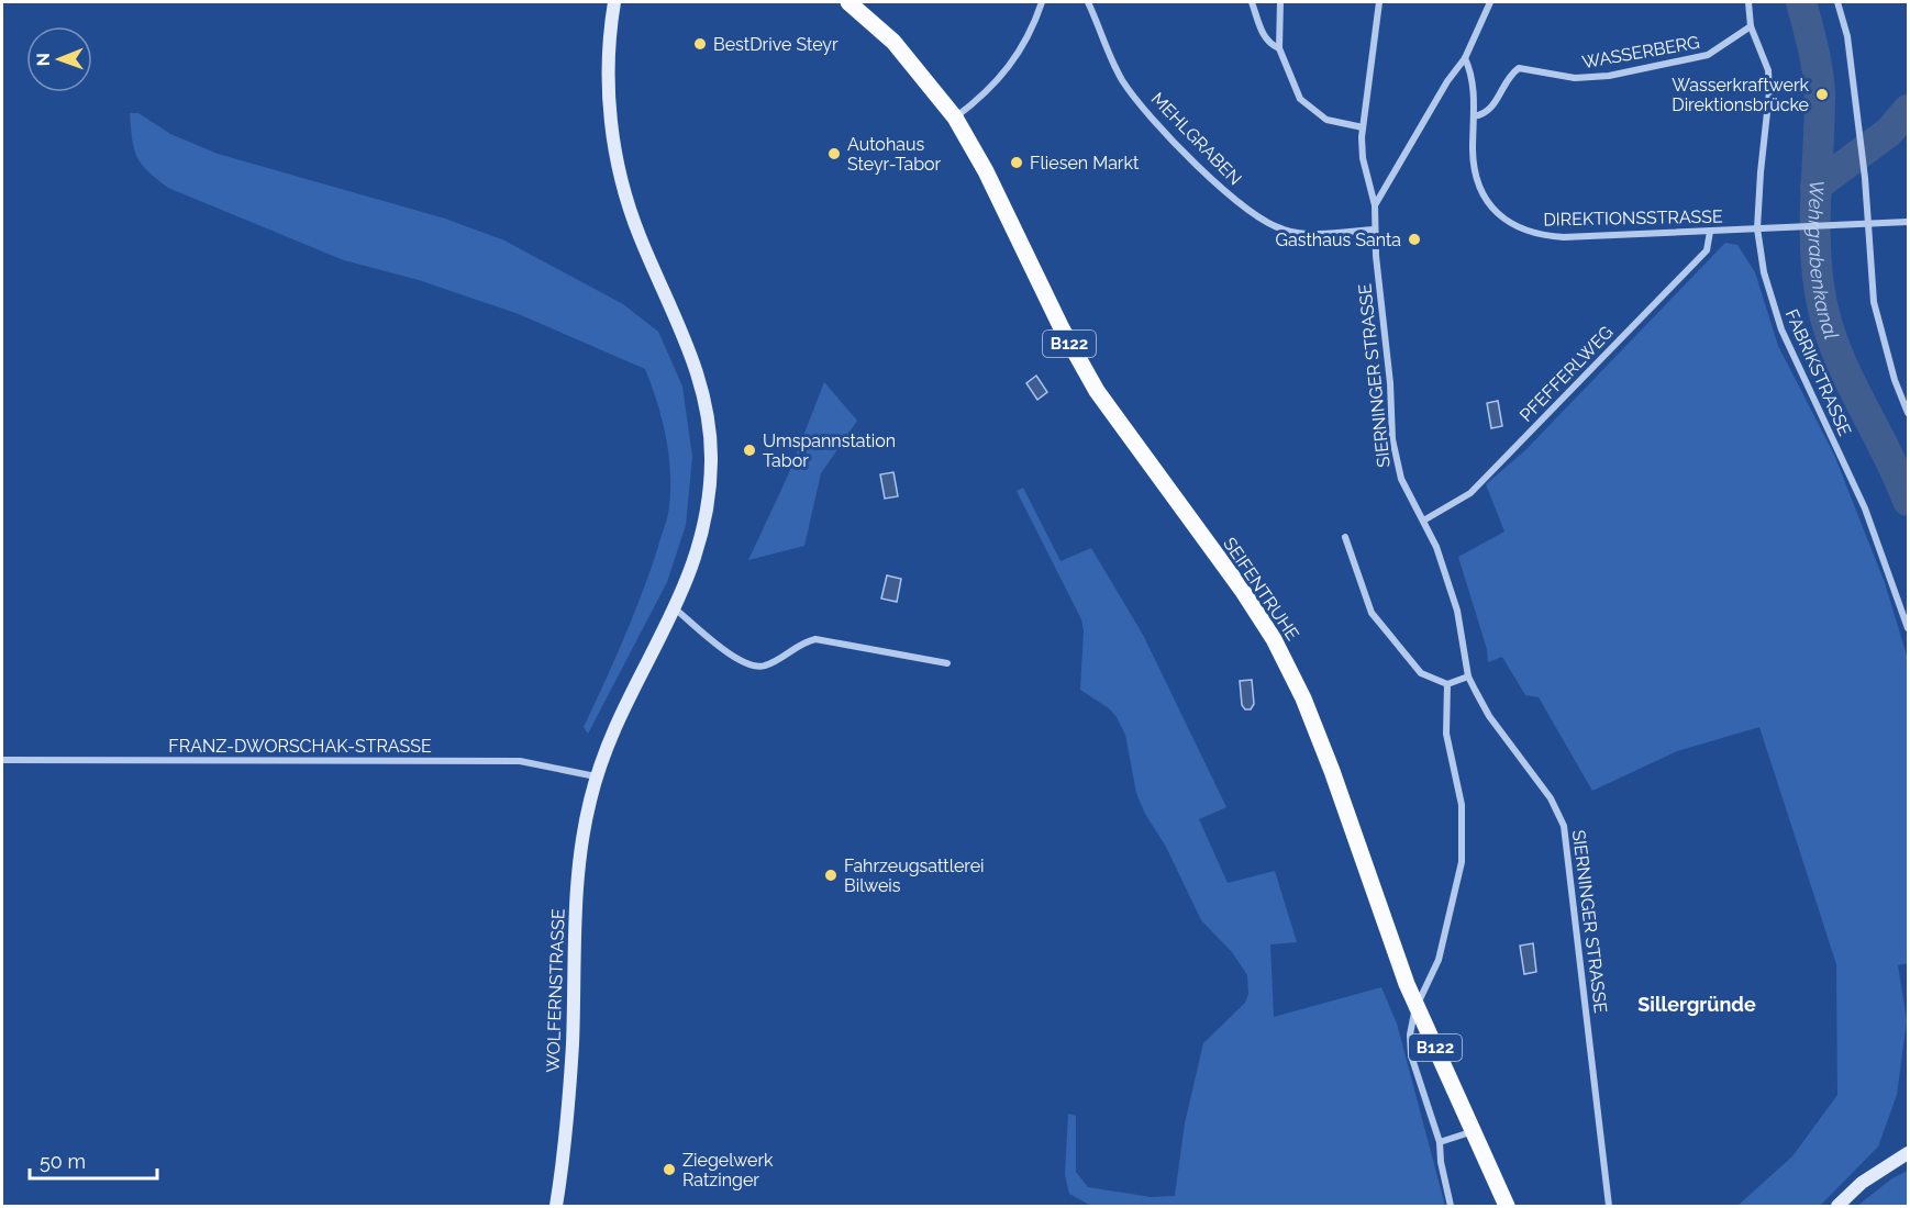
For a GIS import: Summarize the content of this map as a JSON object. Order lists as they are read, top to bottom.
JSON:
{
  "streets": {
    "main road": ["B122", "SEIFENTRUHE", "WOLFERNSTRASSE"],
    "street": [
      "WASSERBERG",
      "MEHLGRABEN",
      "DIREKTIONSSTRASSE",
      "FABRIKSTRASSE",
      "PFEFFERLWEG",
      "SIERNINGER STRASSE",
      "FRANZ-DWORSCHAK-STRASSE"
    ]
  },
  "crossings": [
    ["WASSERBERG", "DIREKTIONSSTRASSE"],
    ["WASSERBERG", "FABRIKSTRASSE"],
    ["MEHLGRABEN", "SIERNINGER STRASSE"],
    ["DIREKTIONSSTRASSE", "FABRIKSTRASSE"],
    ["DIREKTIONSSTRASSE", "PFEFFERLWEG"],
    ["DIREKTIONSSTRASSE", "SIERNINGER STRASSE"],
    ["PFEFFERLWEG", "SIERNINGER STRASSE"],
    ["FRANZ-DWORSCHAK-STRASSE", "WOLFERNSTRASSE"]
  ],
  "districts": ["Sillergründe"],
  "water": ["Wehrgrabenkanal"],
  "places": [
    "BestDrive Steyr",
    "Wasserkraftwerk Direktionsbrücke",
    "Autohaus Steyr-Tabor",
    "Fliesen Markt",
    "Gasthaus Santa",
    "Umspannstation Tabor",
    "Fahrzeugsattlerei Bilweis",
    "Ziegelwerk Ratzinger"
  ],
  "scale_bar": "50 m",
  "north": "left"
}
